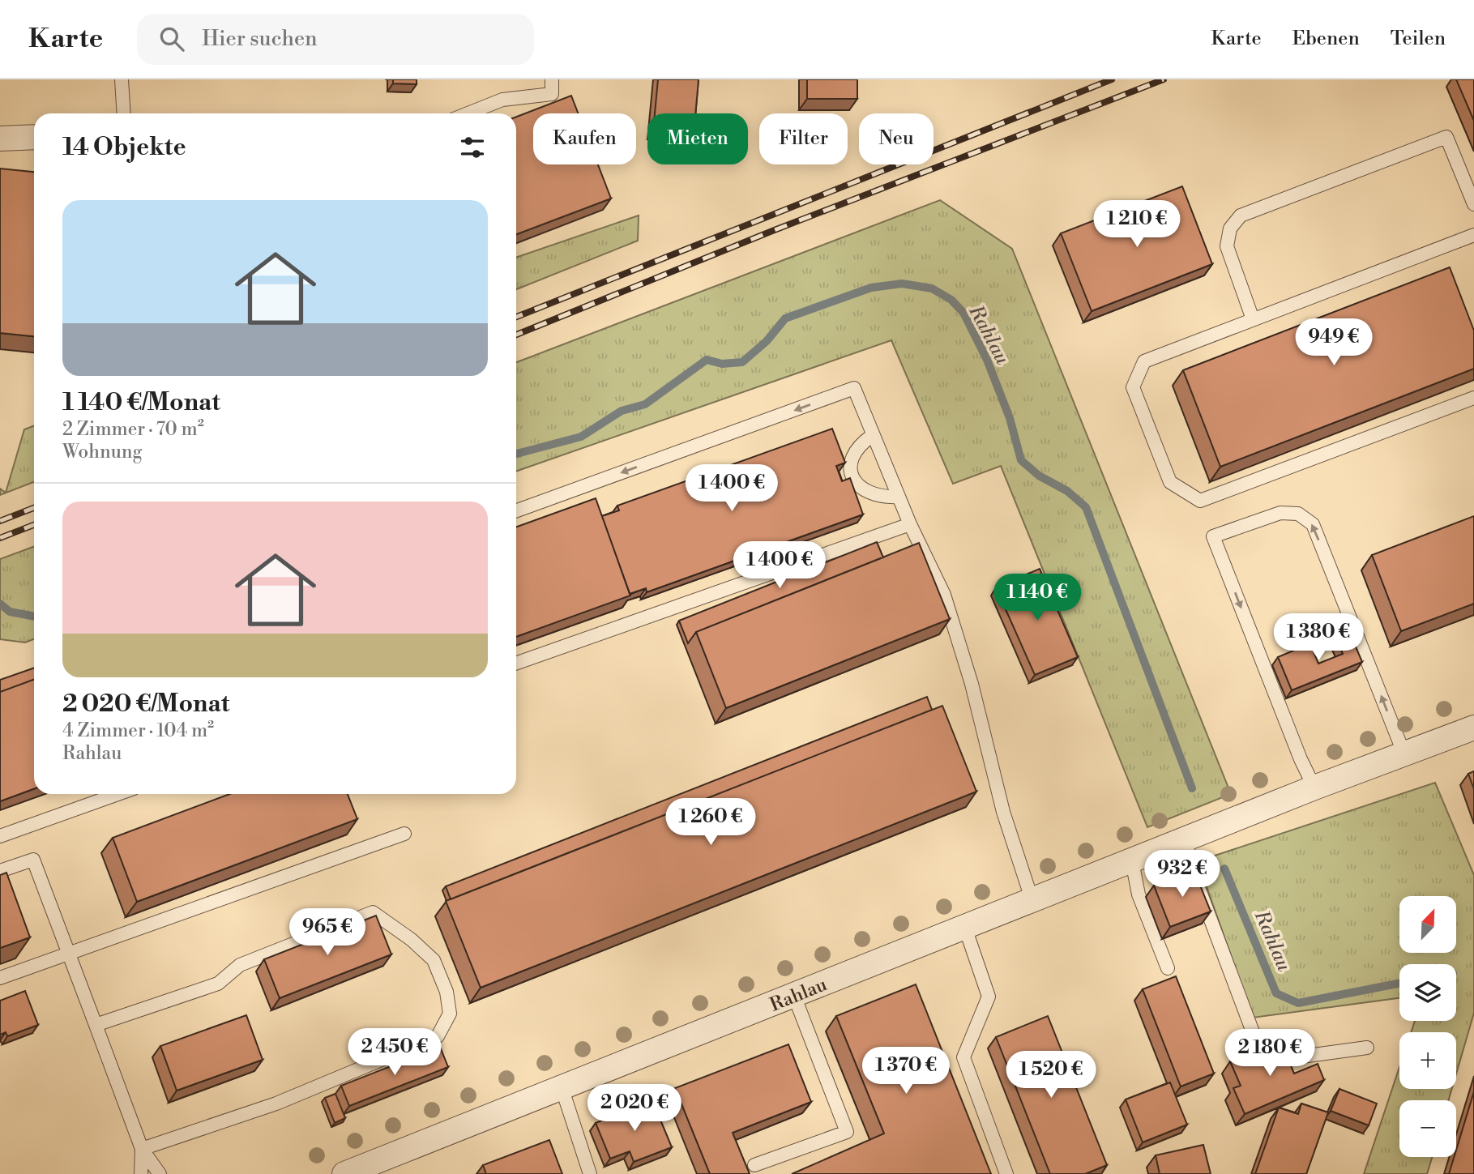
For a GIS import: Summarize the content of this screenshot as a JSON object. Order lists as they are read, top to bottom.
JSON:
{
  "streets": {
    "street": ["Rahlau"]
  },
  "water": ["Rahlau"],
  "north": "top right",
  "page": {
    "header": "Karte",
    "search": "Hier suchen",
    "nav": ["Karte", "Ebenen", "Teilen"],
    "chip": [
      "Kaufen",
      "Mieten",
      "Filter",
      "Neu"
    ],
    "heading": "14 Objekte",
    "list": [
      {
        "name": "1 140 €/Monat",
        "note": "2 Zimmer · 70 m² · Wohnung"
      },
      {
        "name": "2 020 €/Monat",
        "note": "4 Zimmer · 104 m² · Rahlau"
      }
    ],
    "price": [
      "1 210 €",
      "949 €",
      "1 400 €",
      "1 400 €",
      "1 140 €",
      "1 380 €",
      "1 260 €",
      "932 €",
      "965 €",
      "2 450 €",
      "2 180 €",
      "1 370 €",
      "1 520 €",
      "2 020 €"
    ],
    "map_buttons": ["+", "−"]
  }
}
